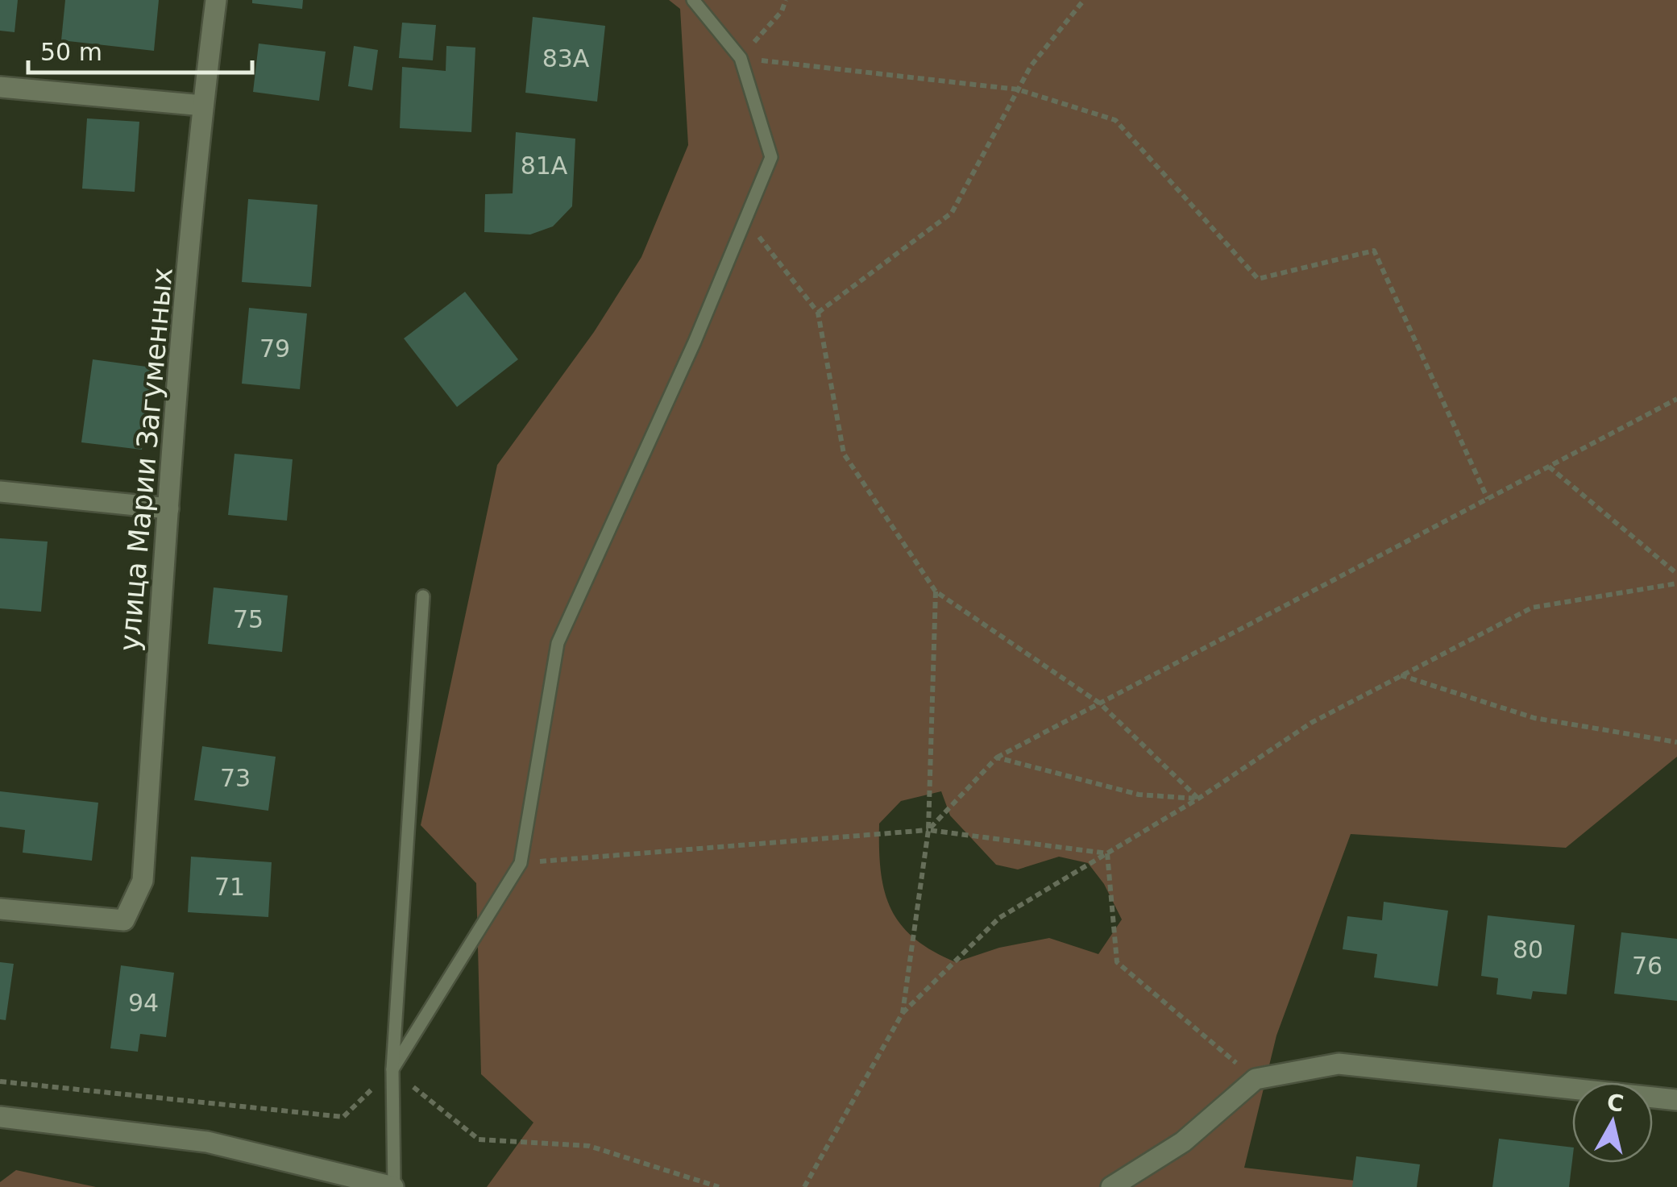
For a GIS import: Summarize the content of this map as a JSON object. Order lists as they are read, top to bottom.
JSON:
{
  "streets": {
    "street": ["улица Марии Загуменных"]
  },
  "house_numbers": [
    "83А",
    "81А",
    "79",
    "75",
    "73",
    "71",
    "80",
    "76",
    "94"
  ],
  "scale_bar": "50 m",
  "north": "top"
}
